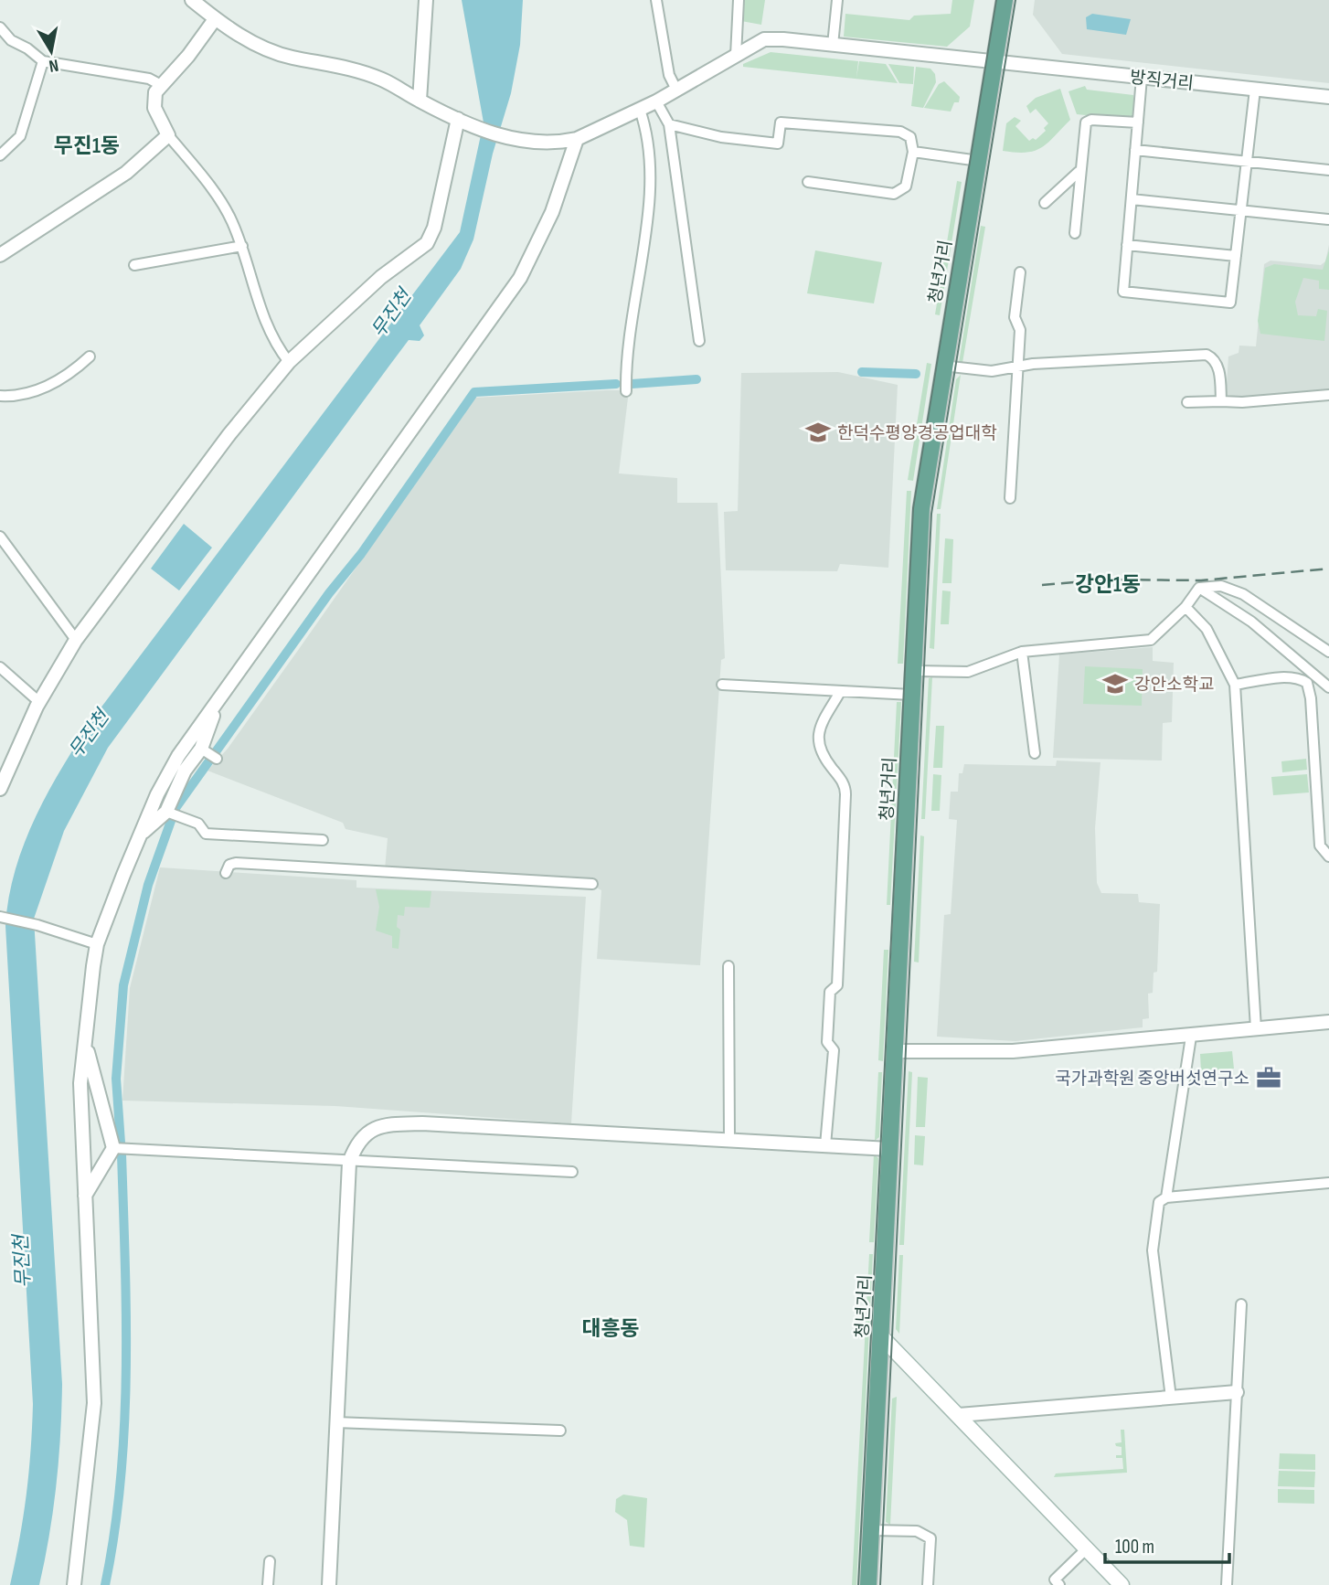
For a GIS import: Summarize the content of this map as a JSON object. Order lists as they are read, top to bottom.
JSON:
{
  "streets": {
    "main road": ["청년거리"],
    "street": ["방직거리"]
  },
  "crossings": [
    ["방직거리", "청년거리"]
  ],
  "districts": ["무진1동", "강안1동", "대흥동"],
  "water": ["무진천"],
  "places": {
    "school or university": ["한덕수평양경공업대학", "강안소학교"],
    "office": ["국가과학원 중앙버섯연구소"]
  },
  "scale_bar": "100 m",
  "north": "bottom"
}
